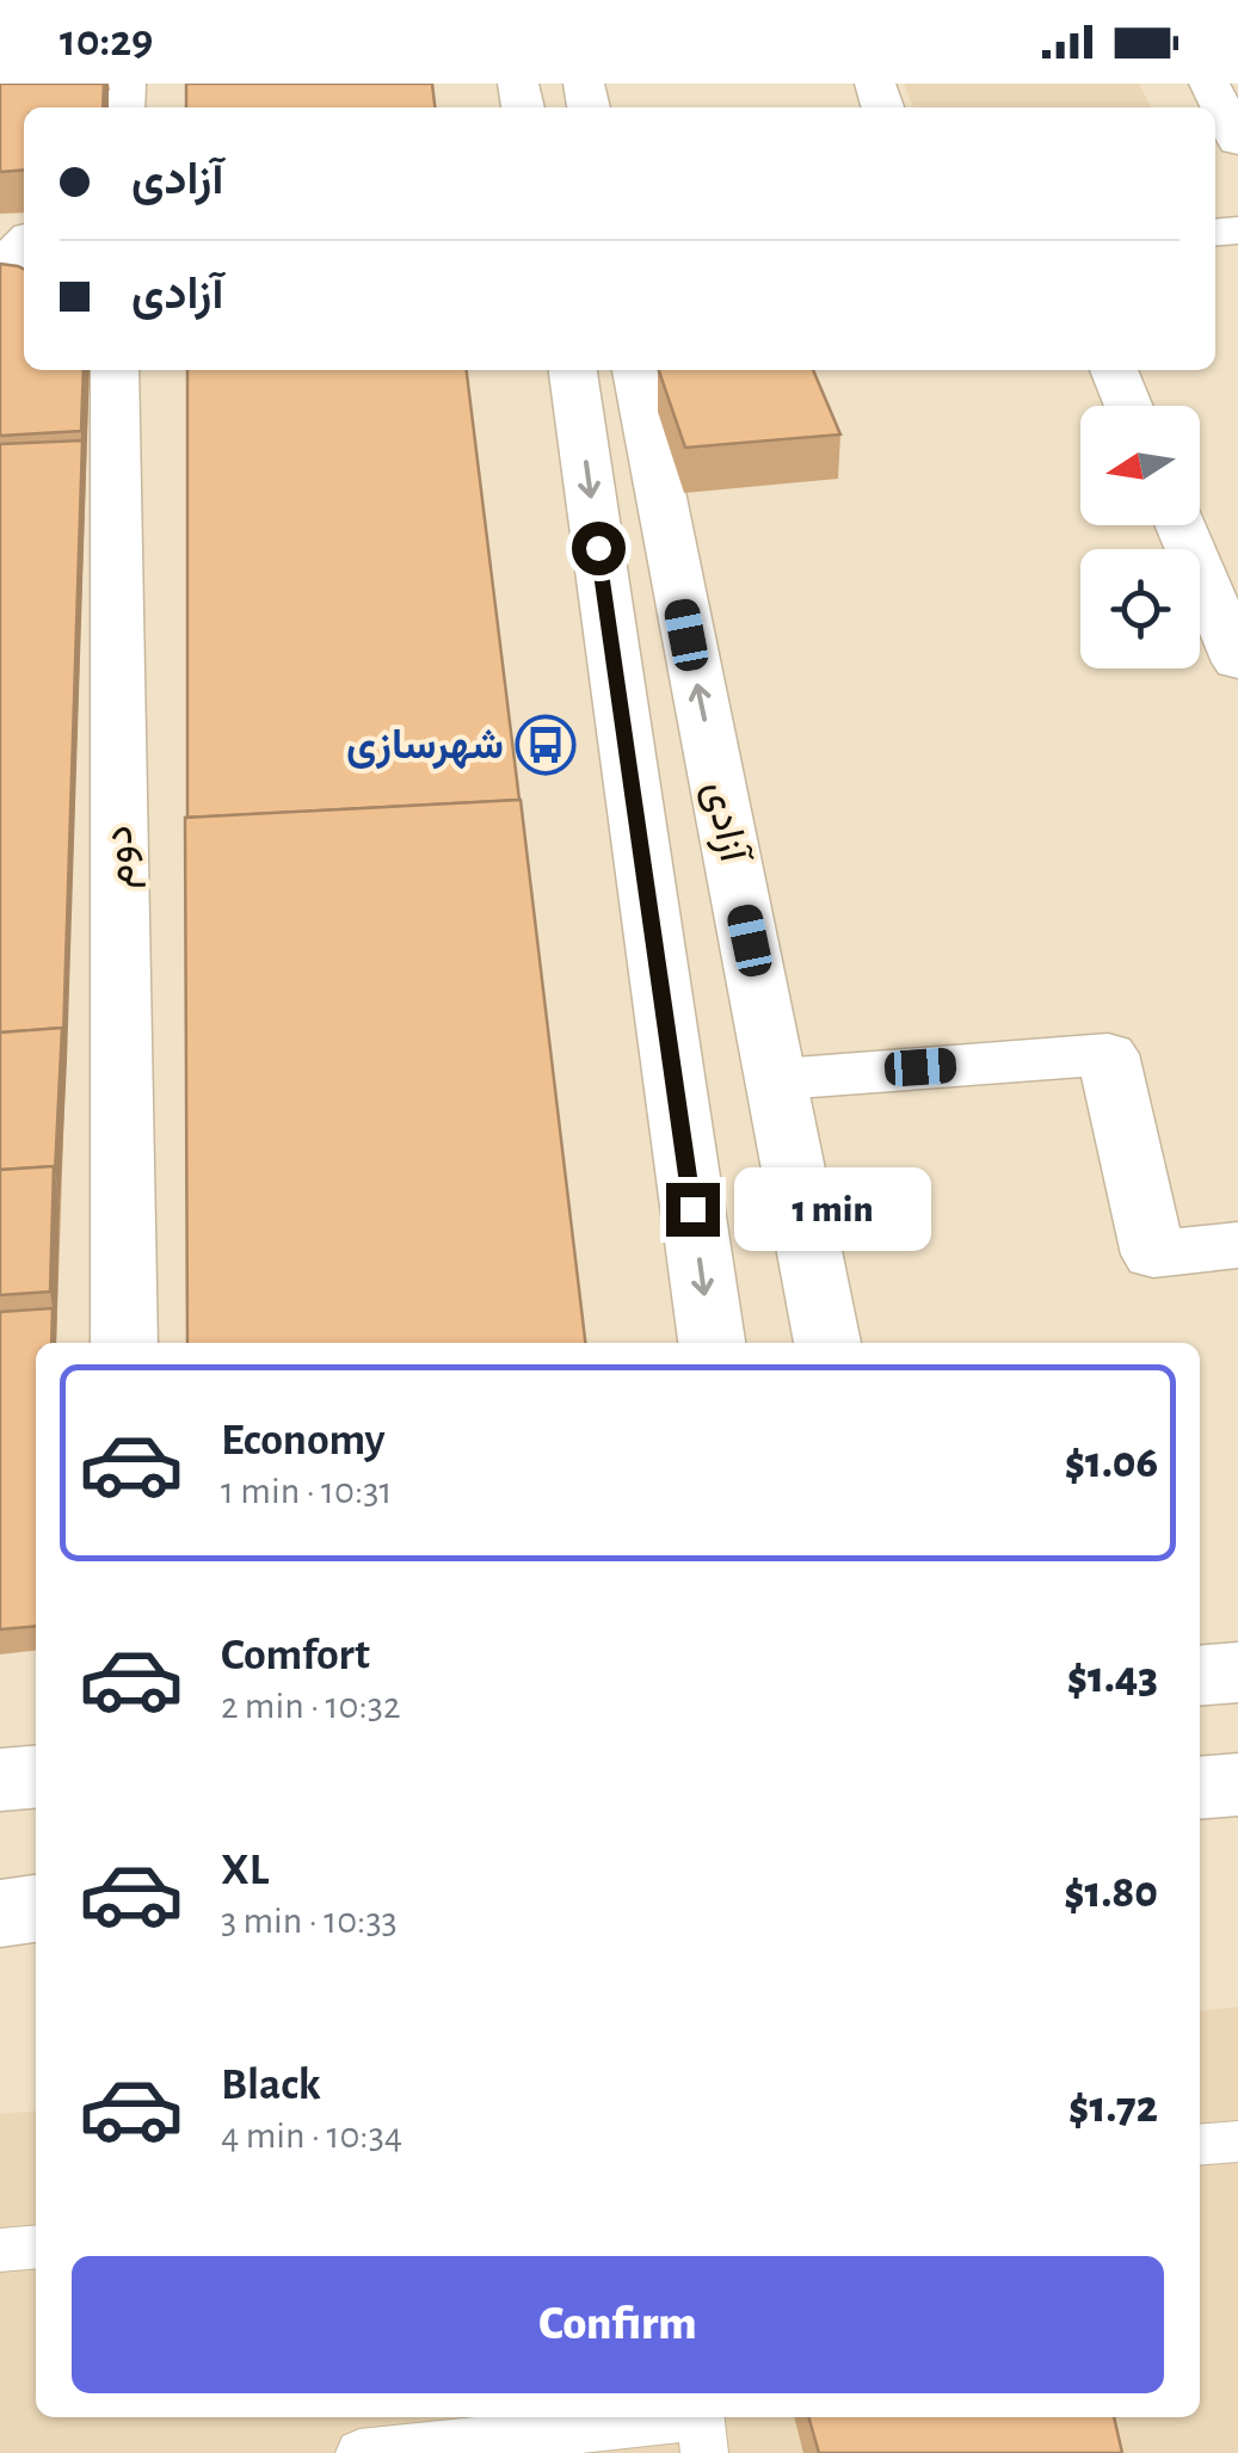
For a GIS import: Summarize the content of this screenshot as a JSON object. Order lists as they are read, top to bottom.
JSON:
{
  "streets": {
    "main road": ["آزادی", "دوم"]
  },
  "places": {
    "bus stop": ["شهرسازی"]
  },
  "north": "left",
  "page": {
    "status": "10:29",
    "banner": ["آزادی", "آزادی"],
    "bubble": "1 min",
    "list": [
      {
        "name": "Economy",
        "note": "1 min · 10:31",
        "value": "$1.06"
      },
      {
        "name": "Comfort",
        "note": "2 min · 10:32",
        "value": "$1.43"
      },
      {
        "name": "XL",
        "note": "3 min · 10:33",
        "value": "$1.80"
      },
      {
        "name": "Black",
        "note": "4 min · 10:34",
        "value": "$1.72"
      }
    ],
    "buttons": "Confirm"
  }
}
